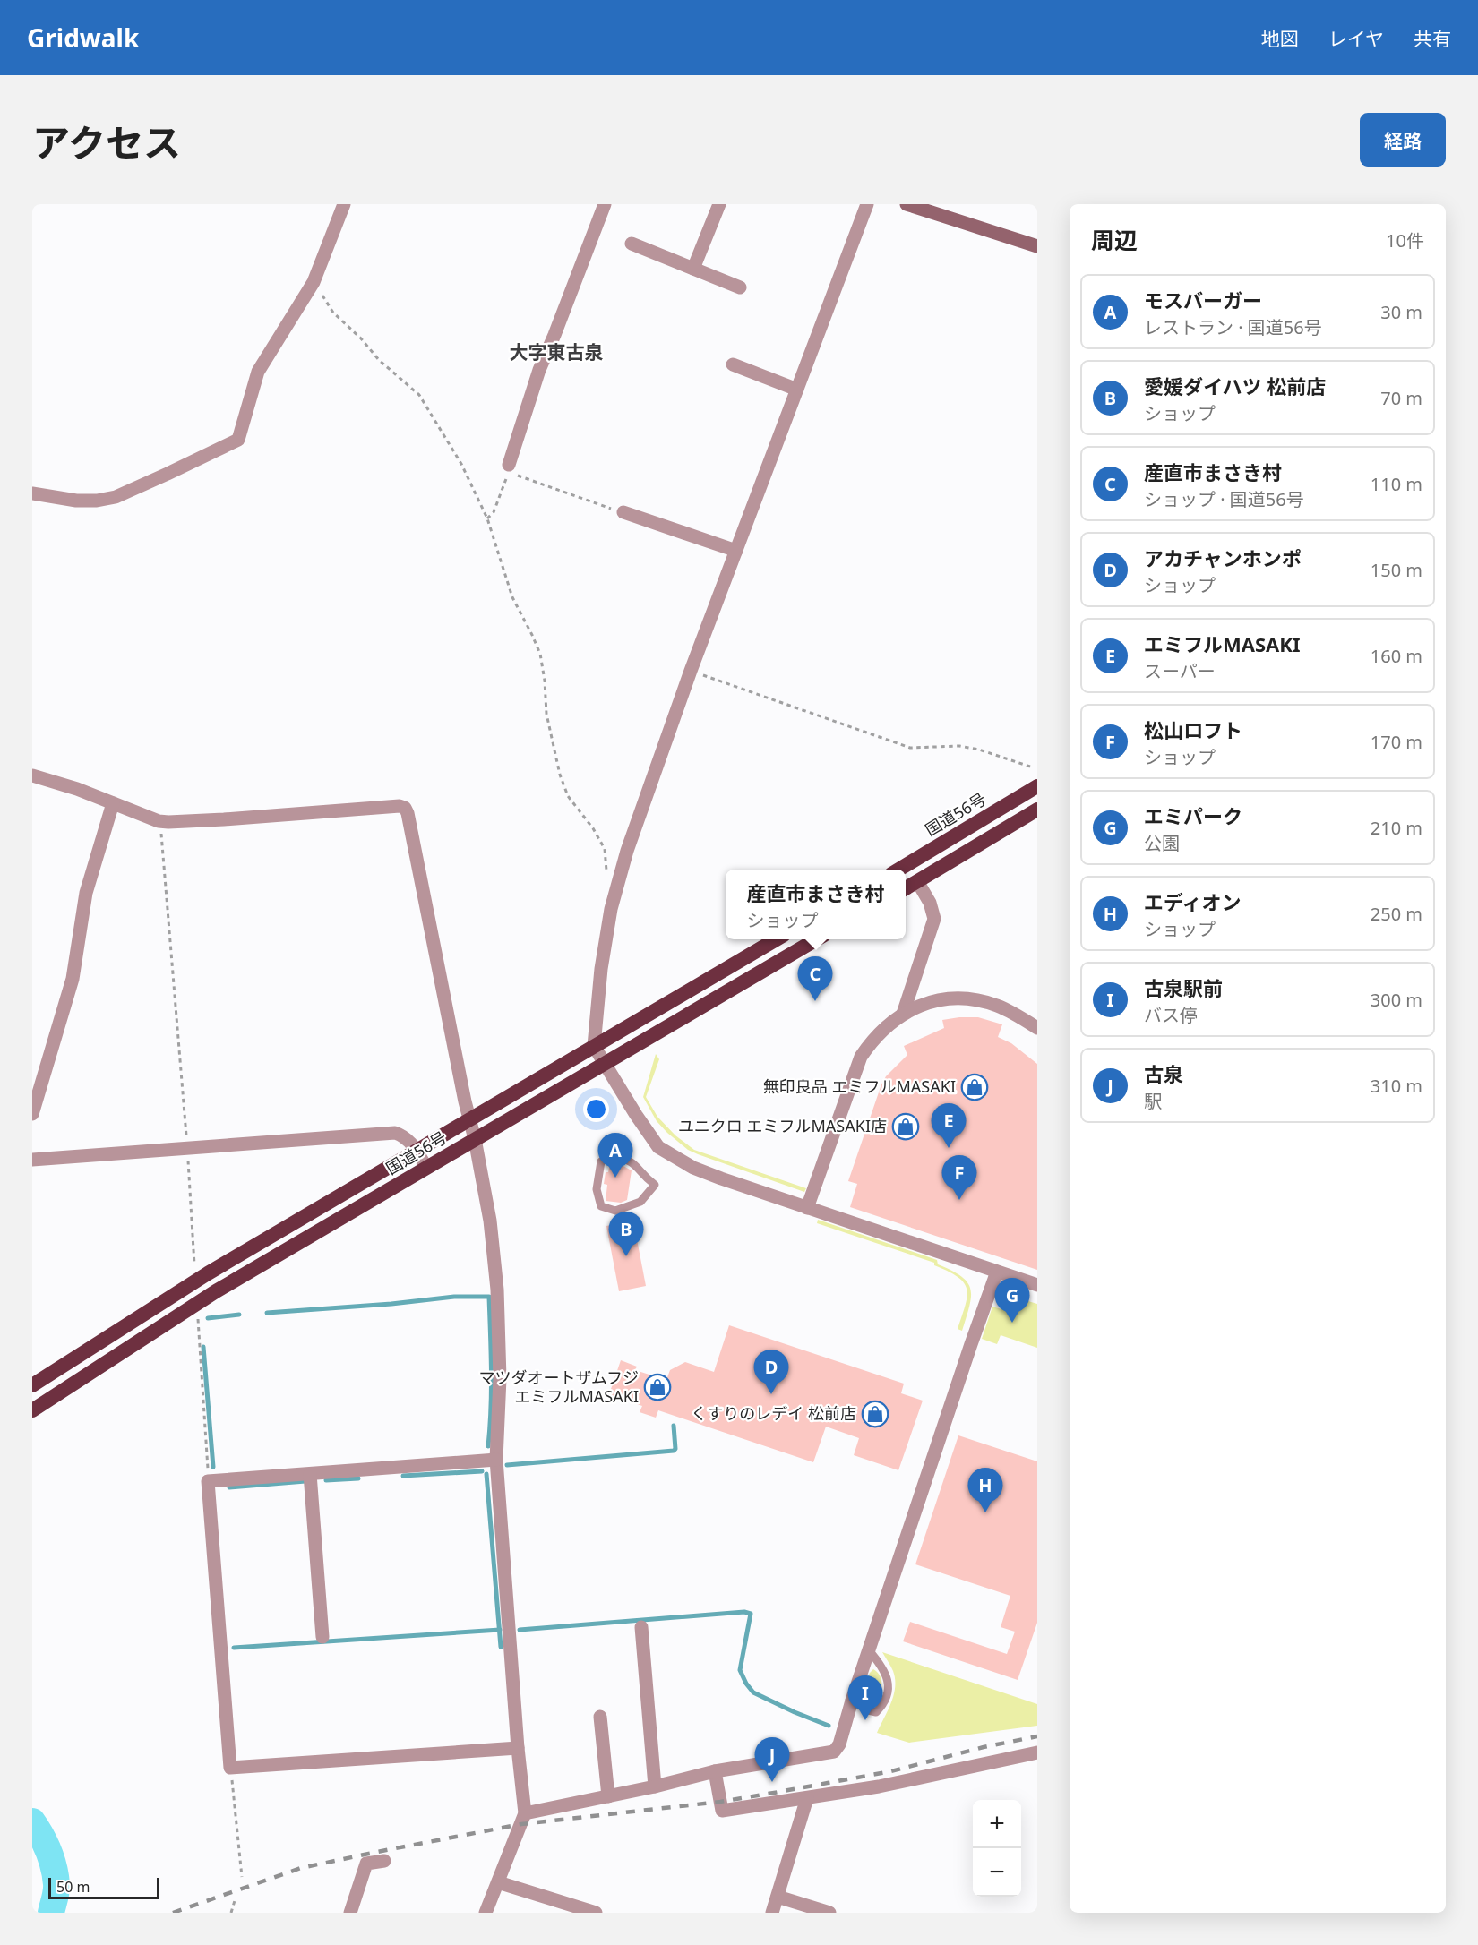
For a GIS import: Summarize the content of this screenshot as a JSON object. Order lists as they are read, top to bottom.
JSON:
{
  "streets": {
    "highway": ["国道56号"]
  },
  "districts": ["大字東古泉"],
  "places": {
    "shop": [
      "無印良品 エミフルMASAKI",
      "ユニクロ エミフルMASAKI店",
      "マツダオートザムフジ エミフルMASAKI",
      "くすりのレデイ 松前店"
    ]
  },
  "scale_bar": "50 m",
  "page": {
    "header": "Gridwalk",
    "nav": ["地図", "レイヤ", "共有"],
    "title": "アクセス",
    "buttons": "経路",
    "heading": ["周辺", "10件"],
    "list": [
      {
        "mark": "A",
        "name": "モスバーガー",
        "note": "レストラン · 国道56号",
        "value": "30 m"
      },
      {
        "mark": "B",
        "name": "愛媛ダイハツ 松前店",
        "note": "ショップ",
        "value": "70 m"
      },
      {
        "mark": "C",
        "name": "産直市まさき村",
        "note": "ショップ · 国道56号",
        "value": "110 m"
      },
      {
        "mark": "D",
        "name": "アカチャンホンポ",
        "note": "ショップ",
        "value": "150 m"
      },
      {
        "mark": "E",
        "name": "エミフルMASAKI",
        "note": "スーパー",
        "value": "160 m"
      },
      {
        "mark": "F",
        "name": "松山ロフト",
        "note": "ショップ",
        "value": "170 m"
      },
      {
        "mark": "G",
        "name": "エミパーク",
        "note": "公園",
        "value": "210 m"
      },
      {
        "mark": "H",
        "name": "エディオン",
        "note": "ショップ",
        "value": "250 m"
      },
      {
        "mark": "I",
        "name": "古泉駅前",
        "note": "バス停",
        "value": "300 m"
      },
      {
        "mark": "J",
        "name": "古泉",
        "note": "駅",
        "value": "310 m"
      }
    ],
    "popup": ["産直市まさき村", "ショップ"],
    "pins": [
      "C",
      "E",
      "A",
      "F",
      "B",
      "G",
      "D",
      "H",
      "I",
      "J"
    ],
    "map_buttons": ["+", "−"],
    "scale": "50 m"
  }
}
